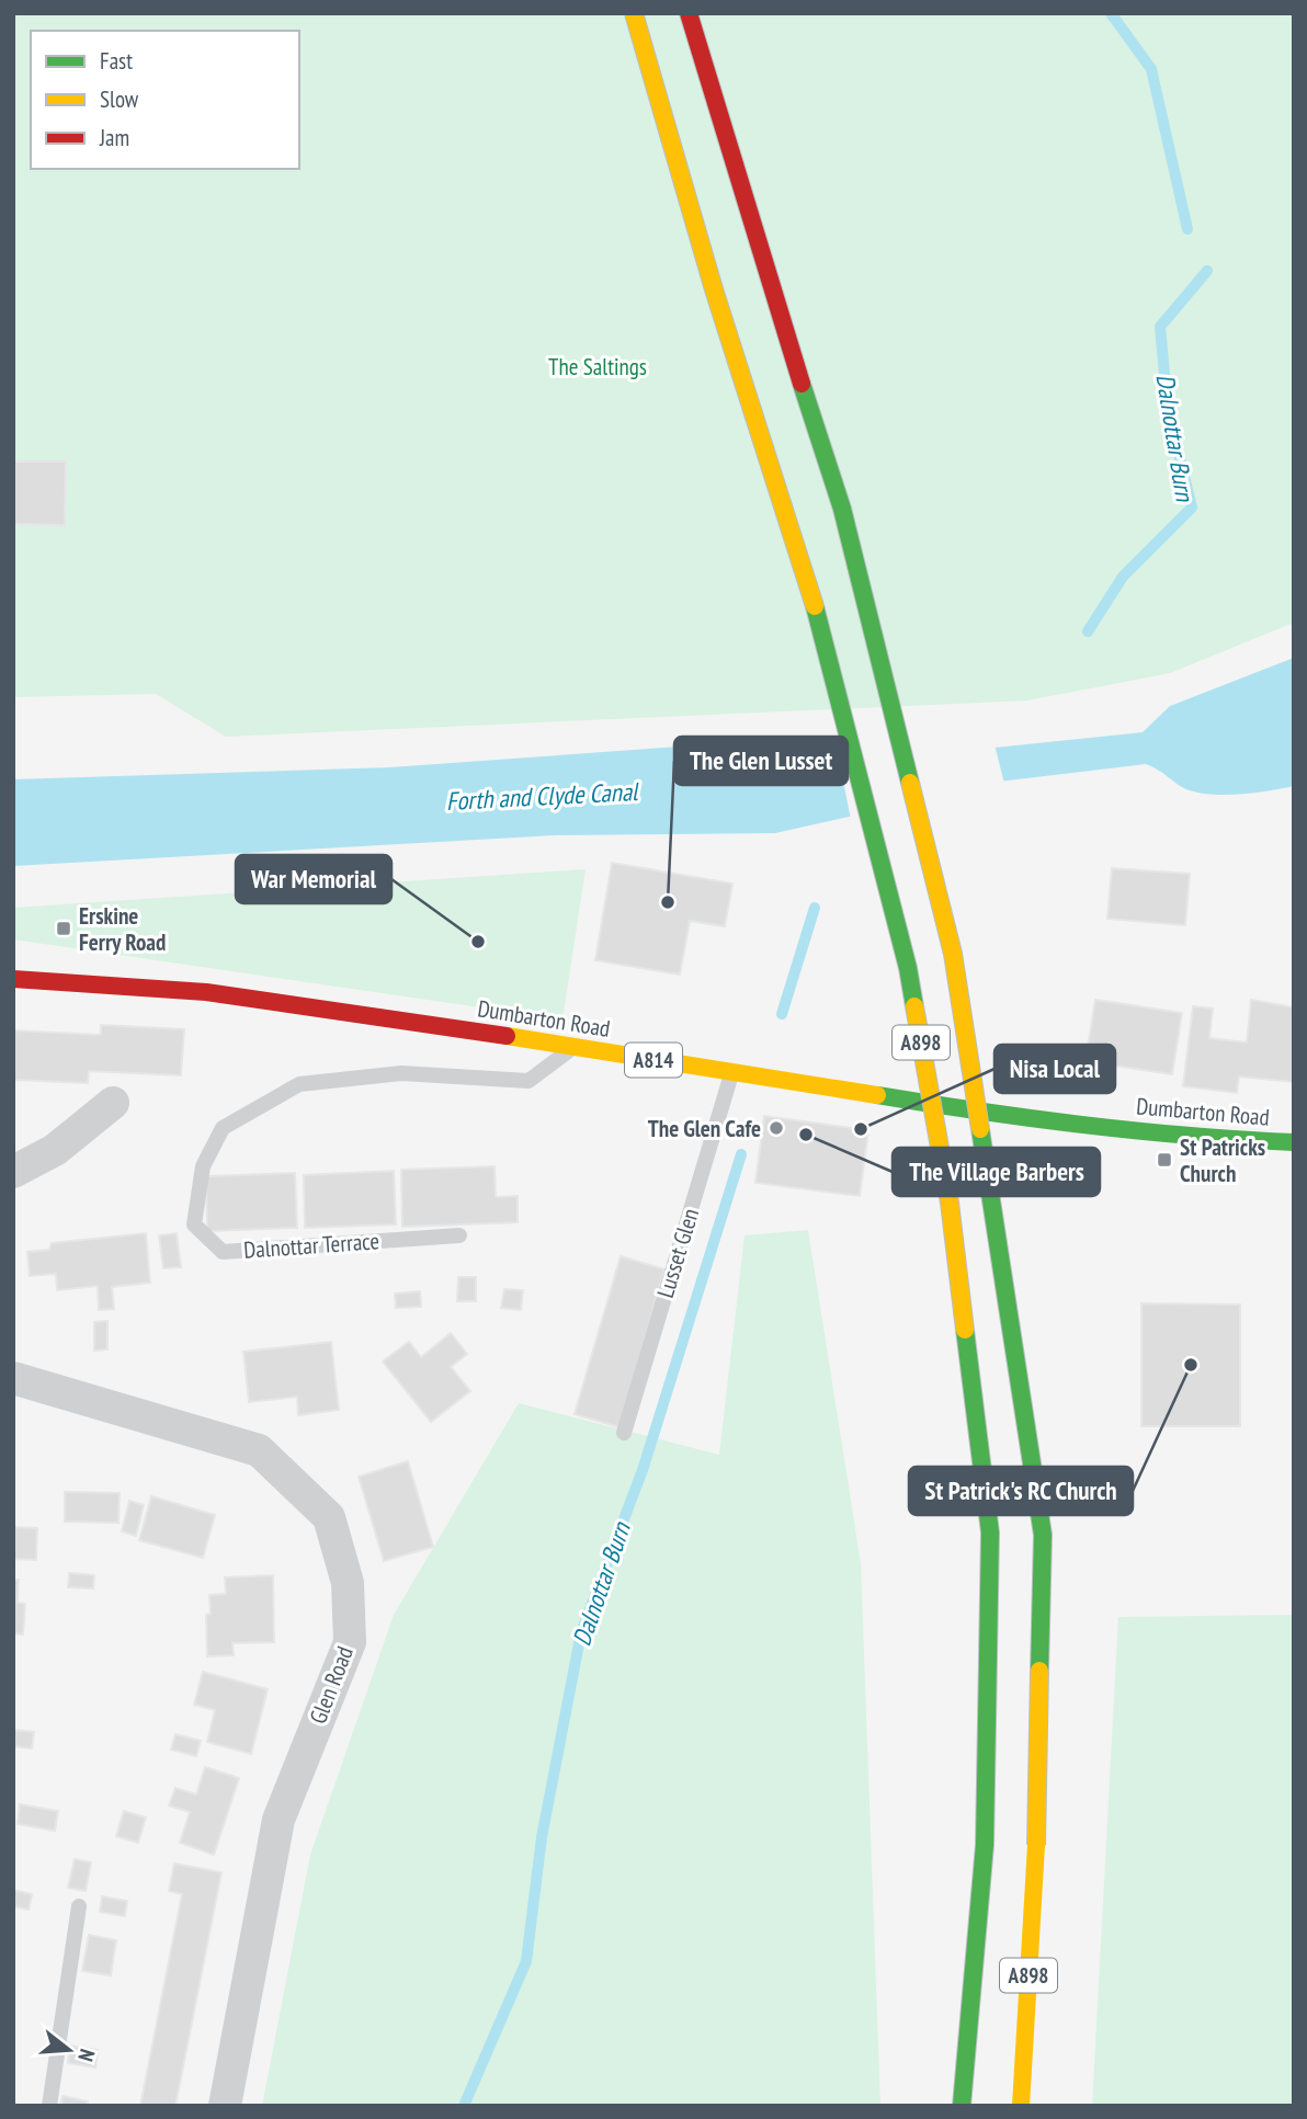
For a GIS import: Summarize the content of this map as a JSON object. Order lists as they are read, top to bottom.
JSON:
{
  "streets": {
    "main road": ["Dumbarton Road", "A898", "A814"],
    "street": ["Glen Road"],
    "lane": ["Dalnottar Terrace", "Lusset Glen"]
  },
  "crossings": [
    ["Dumbarton Road", "Dalnottar Terrace"],
    ["Dumbarton Road", "Lusset Glen"]
  ],
  "water": ["Dalnottar Burn", "Forth and Clyde Canal"],
  "parks": ["The Saltings"],
  "places": {
    "other": [
      "The Glen Lusset",
      "War Memorial",
      "The Glen Cafe",
      "Nisa Local",
      "The Village Barbers",
      "St Patrick's RC Church"
    ],
    "transit": ["Erskine Ferry Road", "St Patricks Church"]
  },
  "legend": ["Fast", "Slow", "Jam"],
  "north": "right"
}
